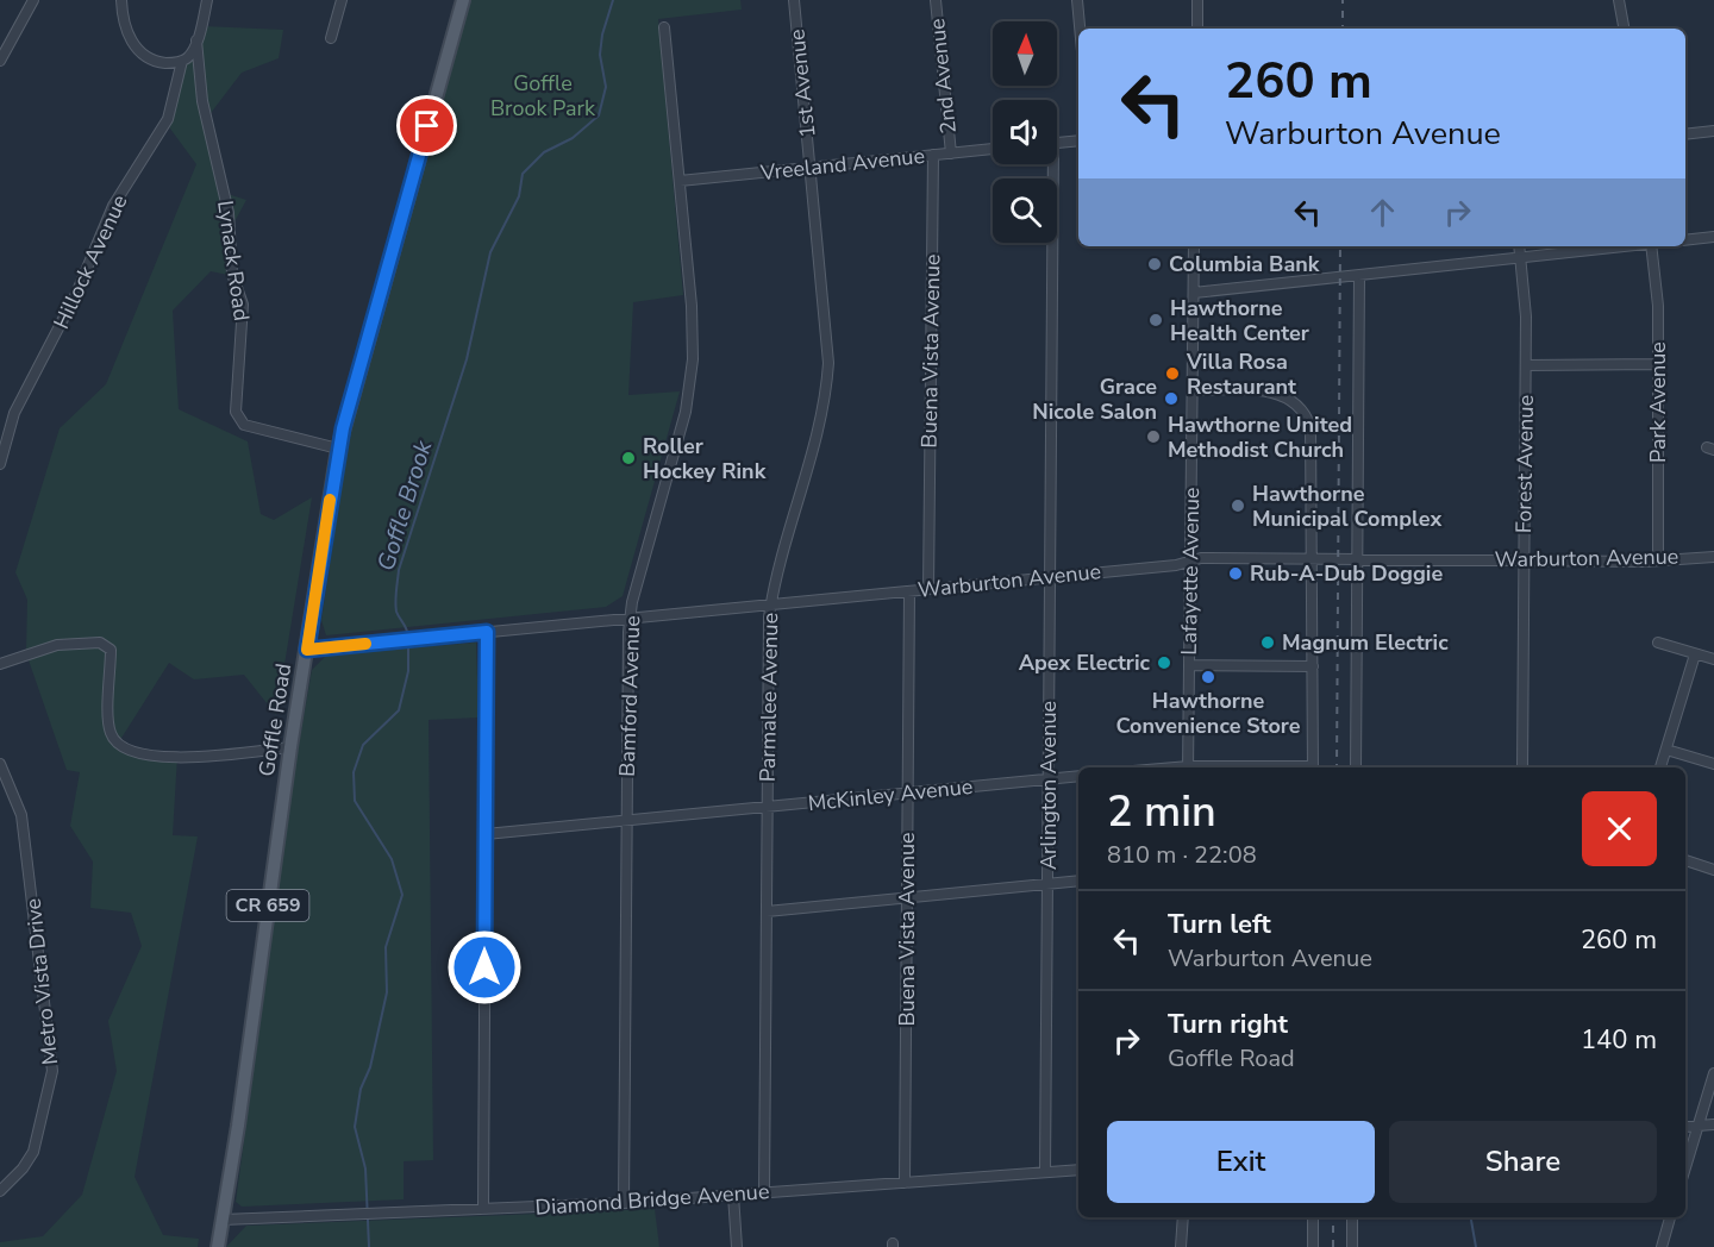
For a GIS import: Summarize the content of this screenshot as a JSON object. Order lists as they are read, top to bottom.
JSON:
{
  "streets": {
    "main road": ["Goffle Road", "CR 659"],
    "street": [
      "2nd Avenue",
      "1st Avenue",
      "Vreeland Avenue",
      "Lynack Road",
      "Hillock Avenue",
      "Buena Vista Avenue",
      "Park Avenue",
      "Forest Avenue",
      "Warburton Avenue",
      "Lafayette Avenue",
      "Bamford Avenue",
      "Parmalee Avenue",
      "Arlington Avenue",
      "McKinley Avenue",
      "Metro Vista Drive",
      "Diamond Bridge Avenue"
    ]
  },
  "crossings": [
    ["2nd Avenue", "Vreeland Avenue"],
    ["1st Avenue", "Vreeland Avenue"],
    ["1st Avenue", "Parmalee Avenue"],
    ["Vreeland Avenue", "Buena Vista Avenue"],
    ["Vreeland Avenue", "Bamford Avenue"],
    ["Vreeland Avenue", "Parmalee Avenue"],
    ["Lynack Road", "Goffle Road"],
    ["Buena Vista Avenue", "Warburton Avenue"],
    ["Buena Vista Avenue", "McKinley Avenue"],
    ["Buena Vista Avenue", "Diamond Bridge Avenue"],
    ["Park Avenue", "Warburton Avenue"],
    ["Forest Avenue", "Warburton Avenue"],
    ["Warburton Avenue", "Lafayette Avenue"],
    ["Warburton Avenue", "Bamford Avenue"],
    ["Warburton Avenue", "Parmalee Avenue"],
    ["Warburton Avenue", "Goffle Road"],
    ["Warburton Avenue", "Arlington Avenue"],
    ["Bamford Avenue", "McKinley Avenue"],
    ["Bamford Avenue", "Diamond Bridge Avenue"],
    ["Parmalee Avenue", "McKinley Avenue"],
    ["Parmalee Avenue", "Diamond Bridge Avenue"],
    ["Goffle Road", "Diamond Bridge Avenue"],
    ["Arlington Avenue", "McKinley Avenue"],
    ["Arlington Avenue", "Diamond Bridge Avenue"]
  ],
  "water": ["Goffle Brook"],
  "parks": ["Goffle Brook Park"],
  "places": [
    "Columbia Bank",
    "Hawthorne Health Center",
    "Villa Rosa Restaurant",
    "Grace Nicole Salon",
    "Hawthorne United Methodist Church",
    "Roller Hockey Rink",
    "Hawthorne Municipal Complex",
    "Rub-A-Dub Doggie",
    "Magnum Electric",
    "Apex Electric",
    "Hawthorne Convenience Store"
  ],
  "north": "top",
  "page": {
    "turn": ["260 m", "Warburton Avenue"],
    "heading": ["2 min", "810 m · 22:08"],
    "list": [
      {
        "name": "Turn left",
        "note": "Warburton Avenue",
        "value": "260 m"
      },
      {
        "name": "Turn right",
        "note": "Goffle Road",
        "value": "140 m"
      }
    ],
    "buttons": ["Exit", "Share"]
  }
}
